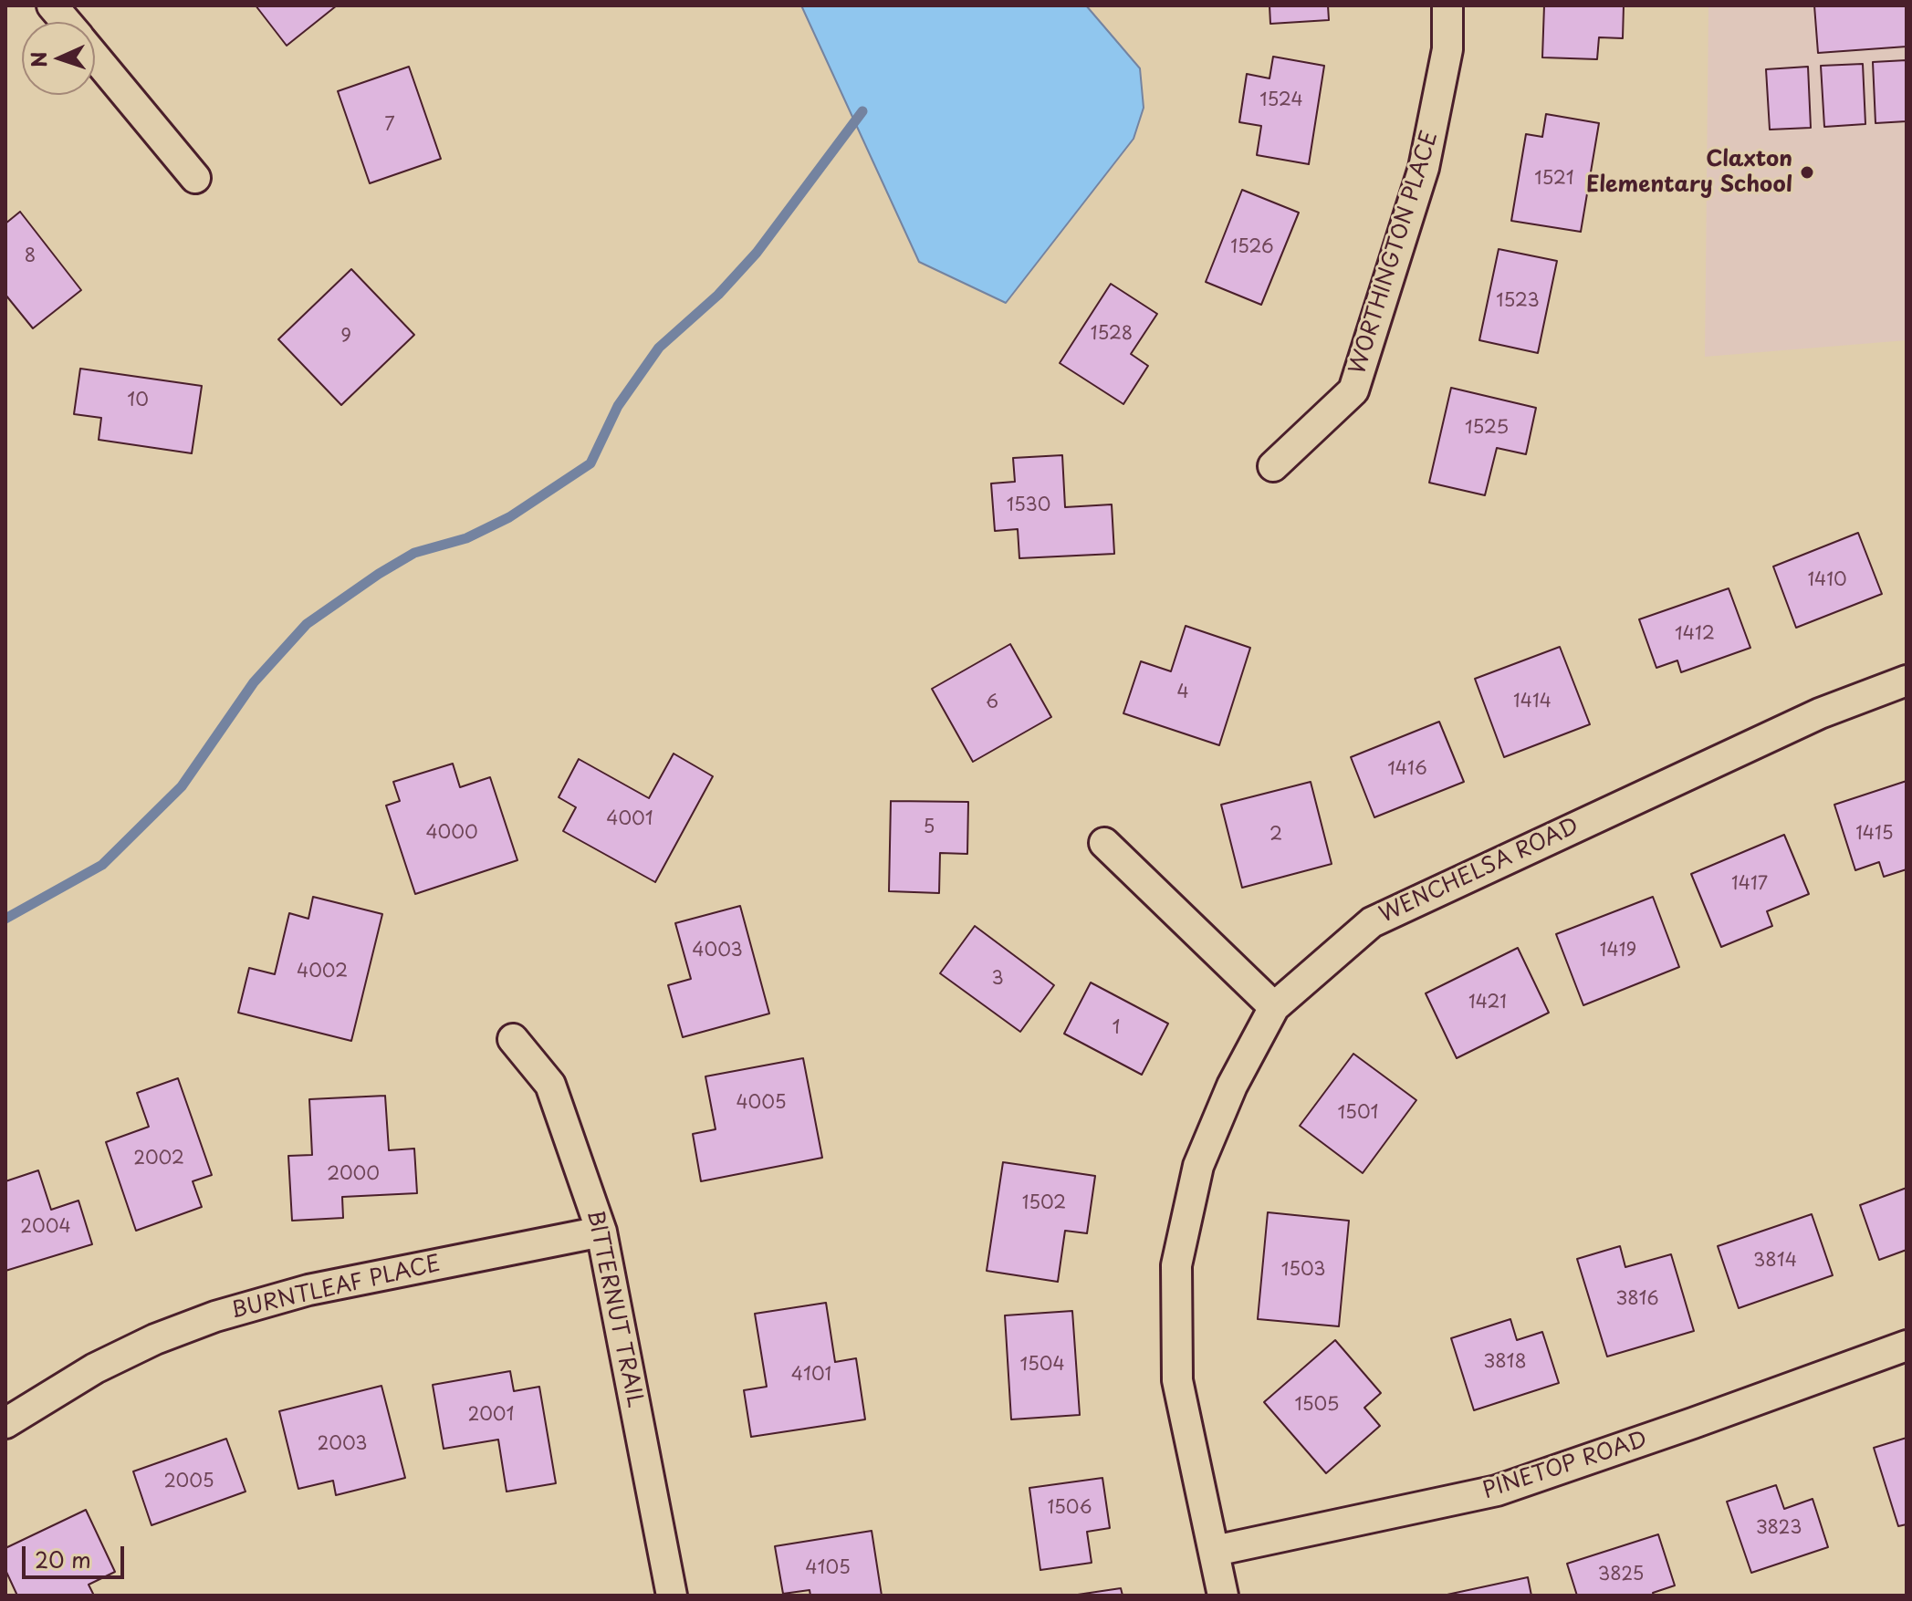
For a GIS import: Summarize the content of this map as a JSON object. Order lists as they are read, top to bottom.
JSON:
{
  "streets": {
    "street": [
      "WORTHINGTON PLACE",
      "WENCHELSA ROAD",
      "BURNTLEAF PLACE",
      "BITTERNUT TRAIL",
      "PINETOP ROAD"
    ]
  },
  "crossings": [
    ["WENCHELSA ROAD", "PINETOP ROAD"],
    ["BURNTLEAF PLACE", "BITTERNUT TRAIL"]
  ],
  "places": ["Claxton Elementary School"],
  "house_numbers": [
    "1524",
    "7",
    "1521",
    "1526",
    "8",
    "1523",
    "1528",
    "9",
    "10",
    "1525",
    "1530",
    "1410",
    "1412",
    "4",
    "1414",
    "6",
    "1416",
    "4001",
    "5",
    "4000",
    "1415",
    "2",
    "1417",
    "4003",
    "1419",
    "4002",
    "3",
    "1421",
    "1",
    "4005",
    "1501",
    "2002",
    "2000",
    "1502",
    "2004",
    "3814",
    "1503",
    "3816",
    "3818",
    "1504",
    "4101",
    "1505",
    "2001",
    "2003",
    "2005",
    "1506",
    "3823",
    "4105",
    "3825"
  ],
  "scale_bar": "20 m",
  "north": "left"
}
